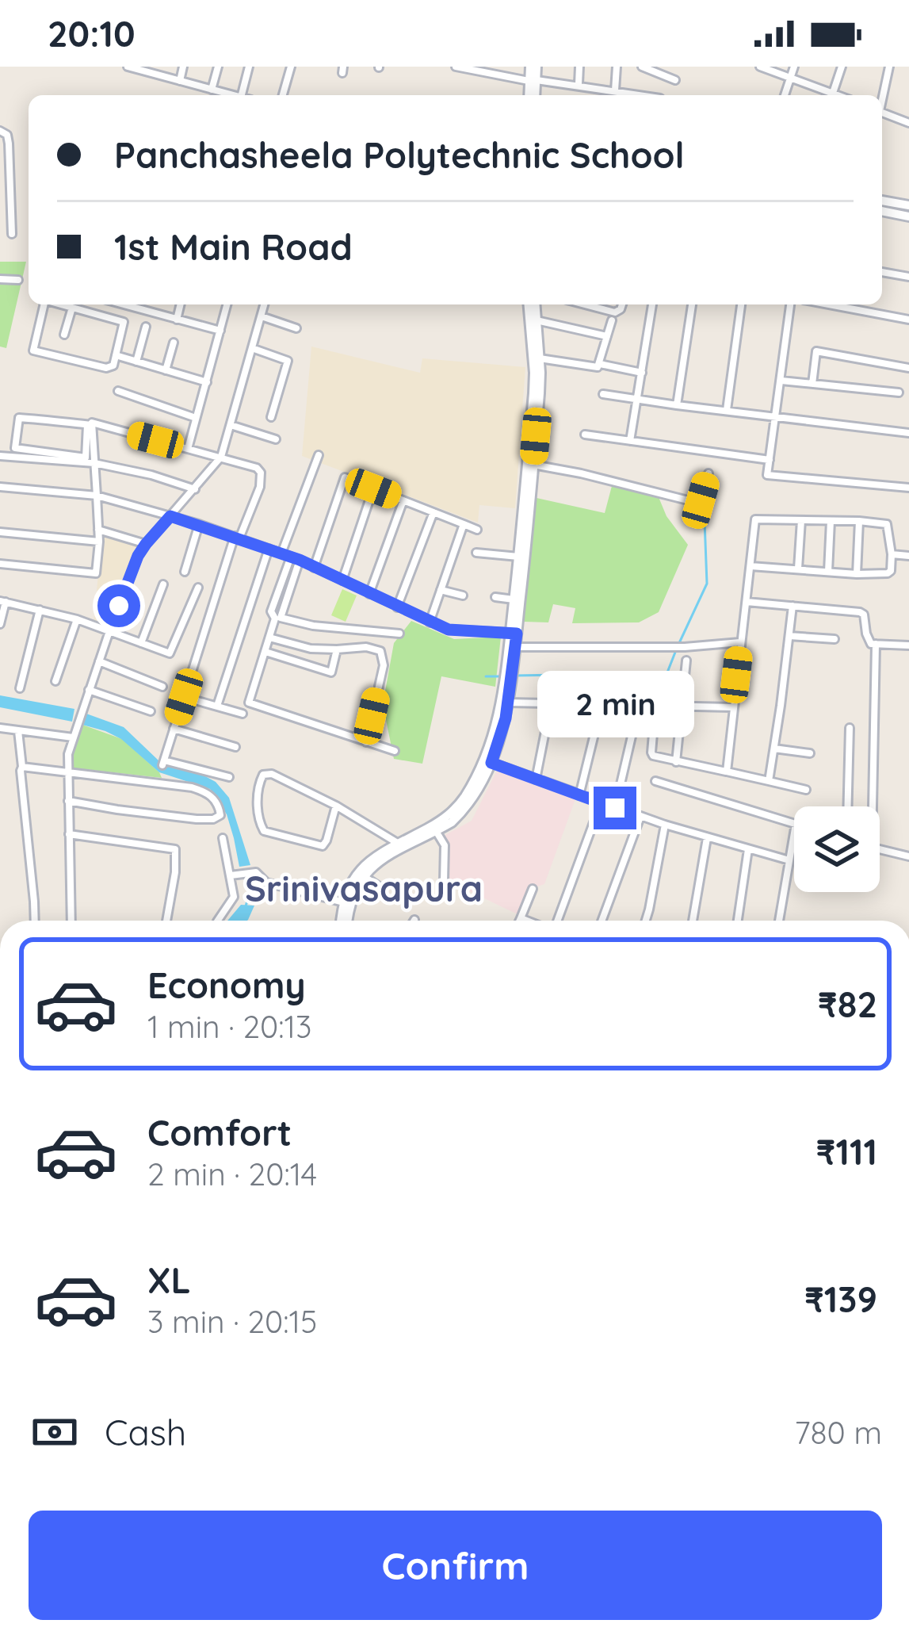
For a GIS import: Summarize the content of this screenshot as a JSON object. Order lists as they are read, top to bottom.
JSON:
{
  "districts": ["Srinivasapura"],
  "page": {
    "status": "20:10",
    "banner": ["Panchasheela Polytechnic School", "1st Main Road"],
    "bubble": "2 min",
    "list": [
      {
        "name": "Economy",
        "note": "1 min · 20:13",
        "value": "₹82"
      },
      {
        "name": "Comfort",
        "note": "2 min · 20:14",
        "value": "₹111"
      },
      {
        "name": "XL",
        "note": "3 min · 20:15",
        "value": "₹139"
      }
    ],
    "pay": ["Cash", "780 m"],
    "buttons": "Confirm"
  }
}
